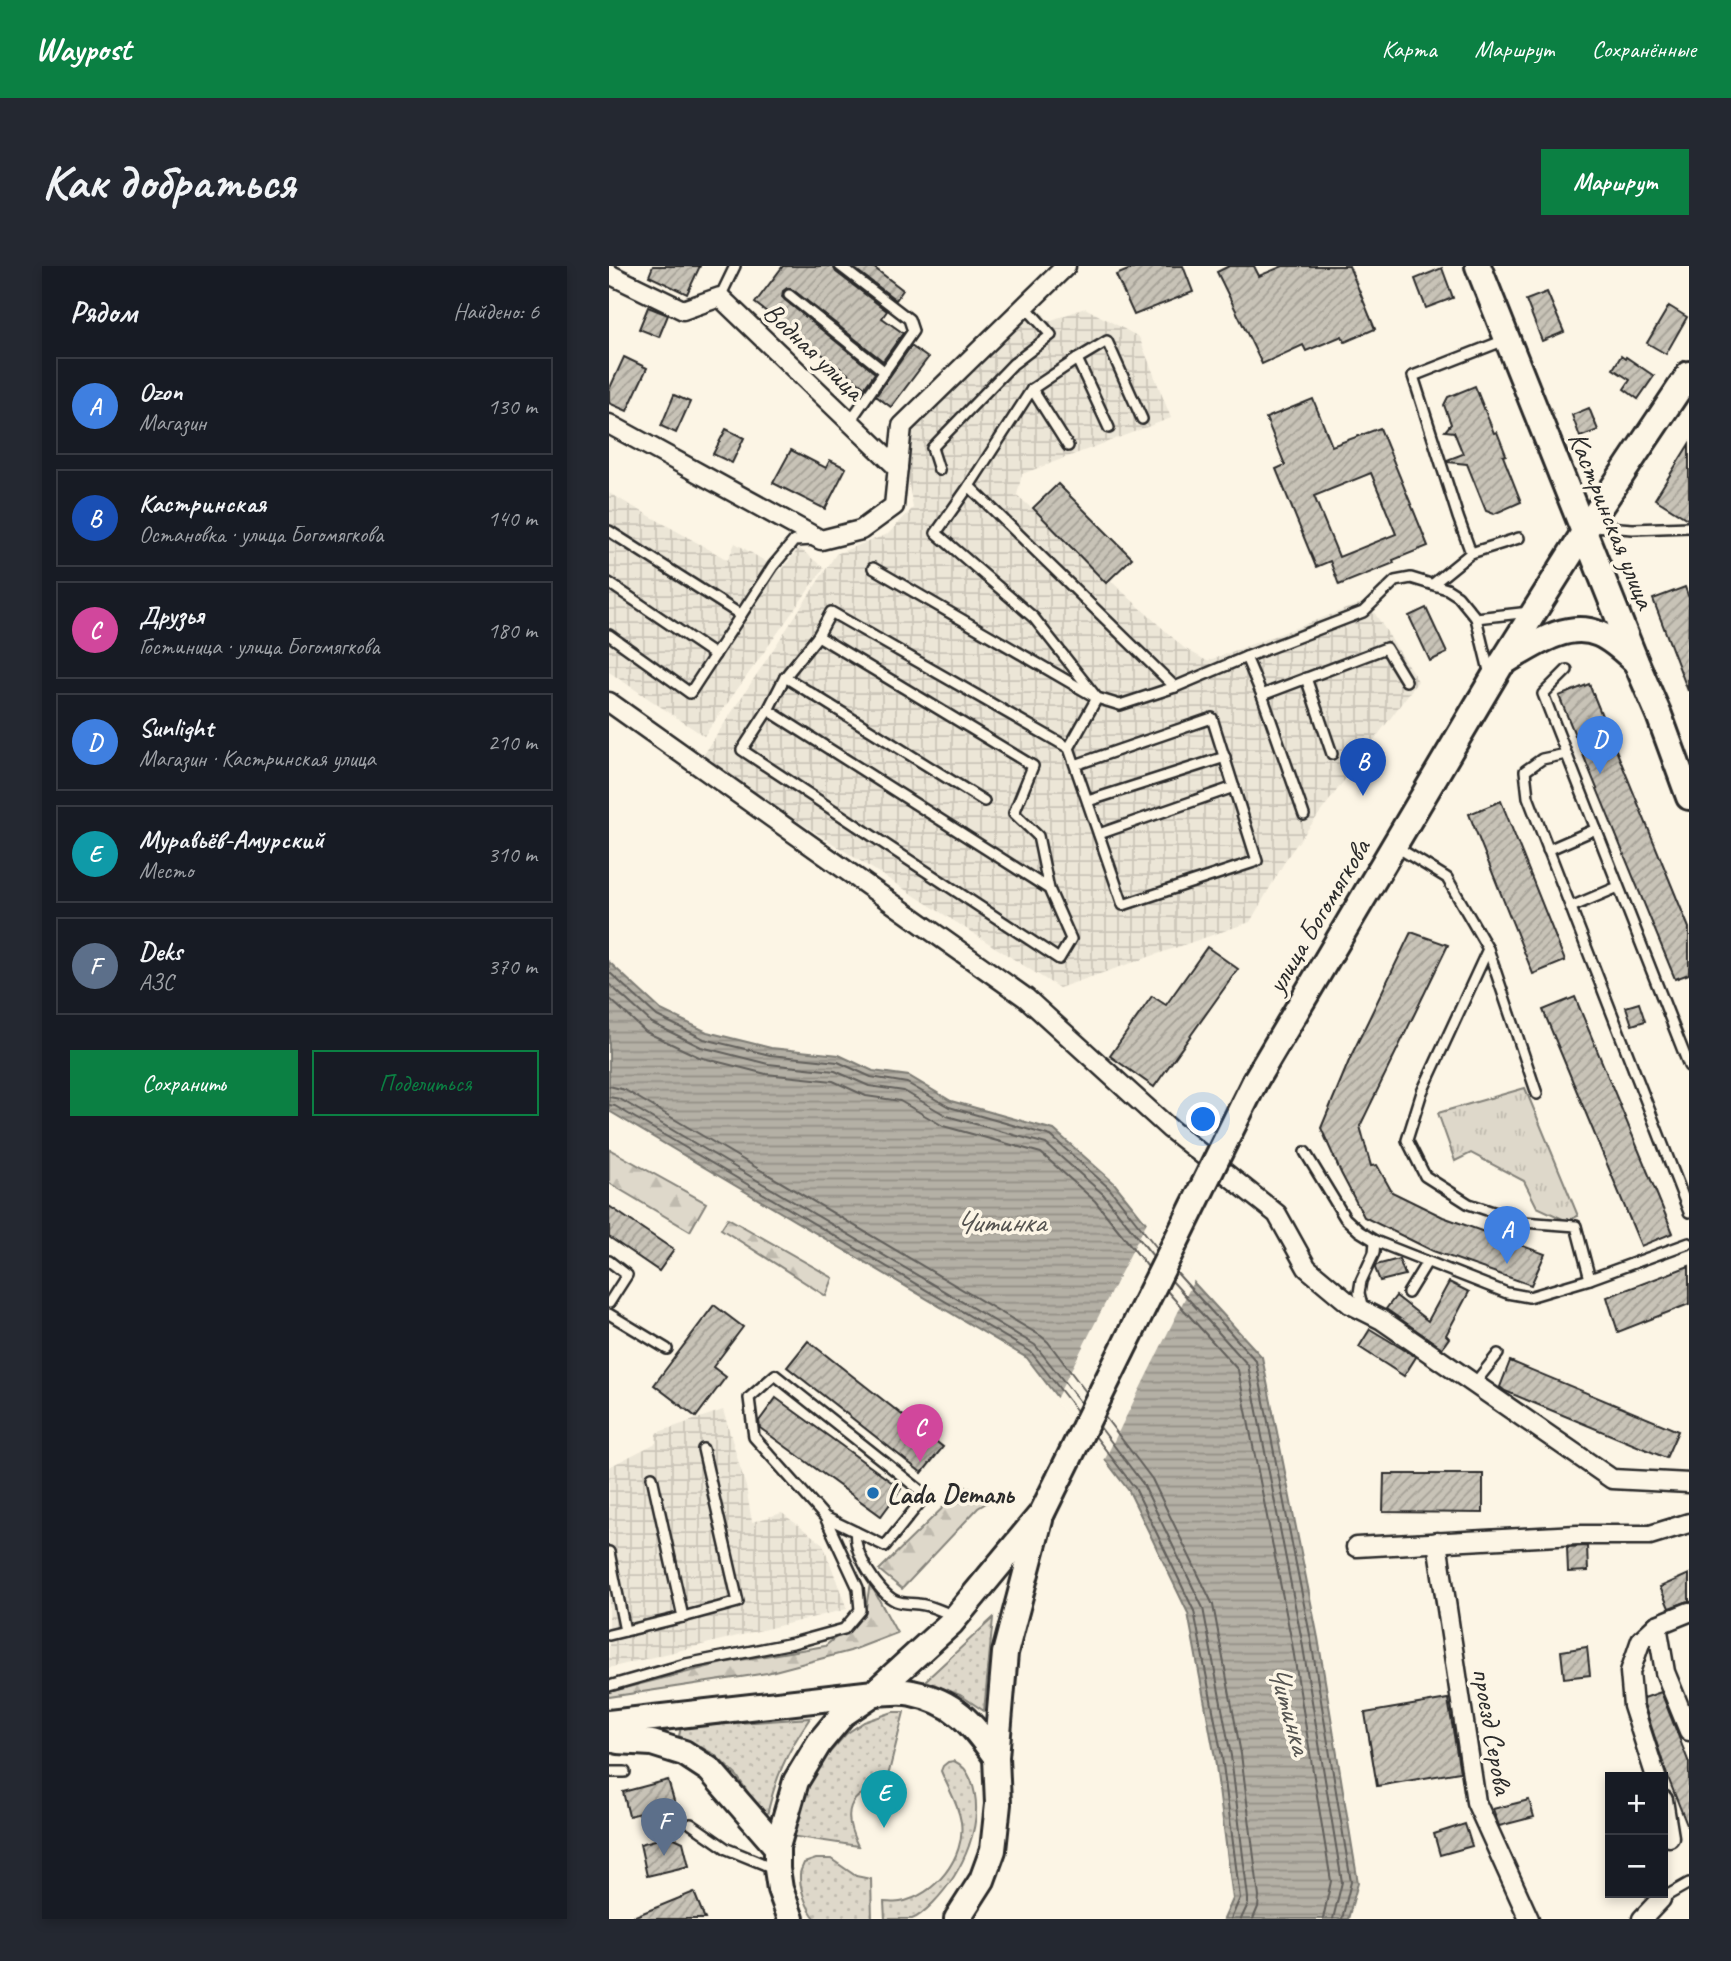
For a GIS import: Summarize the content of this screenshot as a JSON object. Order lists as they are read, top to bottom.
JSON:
{
  "streets": {
    "main road": ["Кастринская улица", "улица Богомягкова"],
    "street": ["Водная улица", "проезд Серова"]
  },
  "crossings": [
    ["Кастринская улица", "улица Богомягкова"]
  ],
  "water": ["Читинка"],
  "places": ["Lada Dеталь"],
  "page": {
    "header": "Waypost",
    "nav": ["Карта", "Маршрут", "Сохранённые"],
    "buttons": [
      "Маршрут",
      ["Сохранить", "Поделиться"]
    ],
    "title": "Как добраться",
    "heading": ["Рядом", "Найдено: 6"],
    "list": [
      {
        "mark": "A",
        "name": "Ozon",
        "note": "Магазин",
        "value": "130 m"
      },
      {
        "mark": "B",
        "name": "Кастринская",
        "note": "Остановка · улица Богомягкова",
        "value": "140 m"
      },
      {
        "mark": "C",
        "name": "Друзья",
        "note": "Гостиница · улица Богомягкова",
        "value": "180 m"
      },
      {
        "mark": "D",
        "name": "Sunlight",
        "note": "Магазин · Кастринская улица",
        "value": "210 m"
      },
      {
        "mark": "E",
        "name": "Муравьёв-Амурский",
        "note": "Место",
        "value": "310 m"
      },
      {
        "mark": "F",
        "name": "Deks",
        "note": "АЗС",
        "value": "370 m"
      }
    ],
    "pins": [
      "D",
      "B",
      "A",
      "C",
      "E",
      "F"
    ],
    "map_buttons": ["+", "−"]
  }
}
